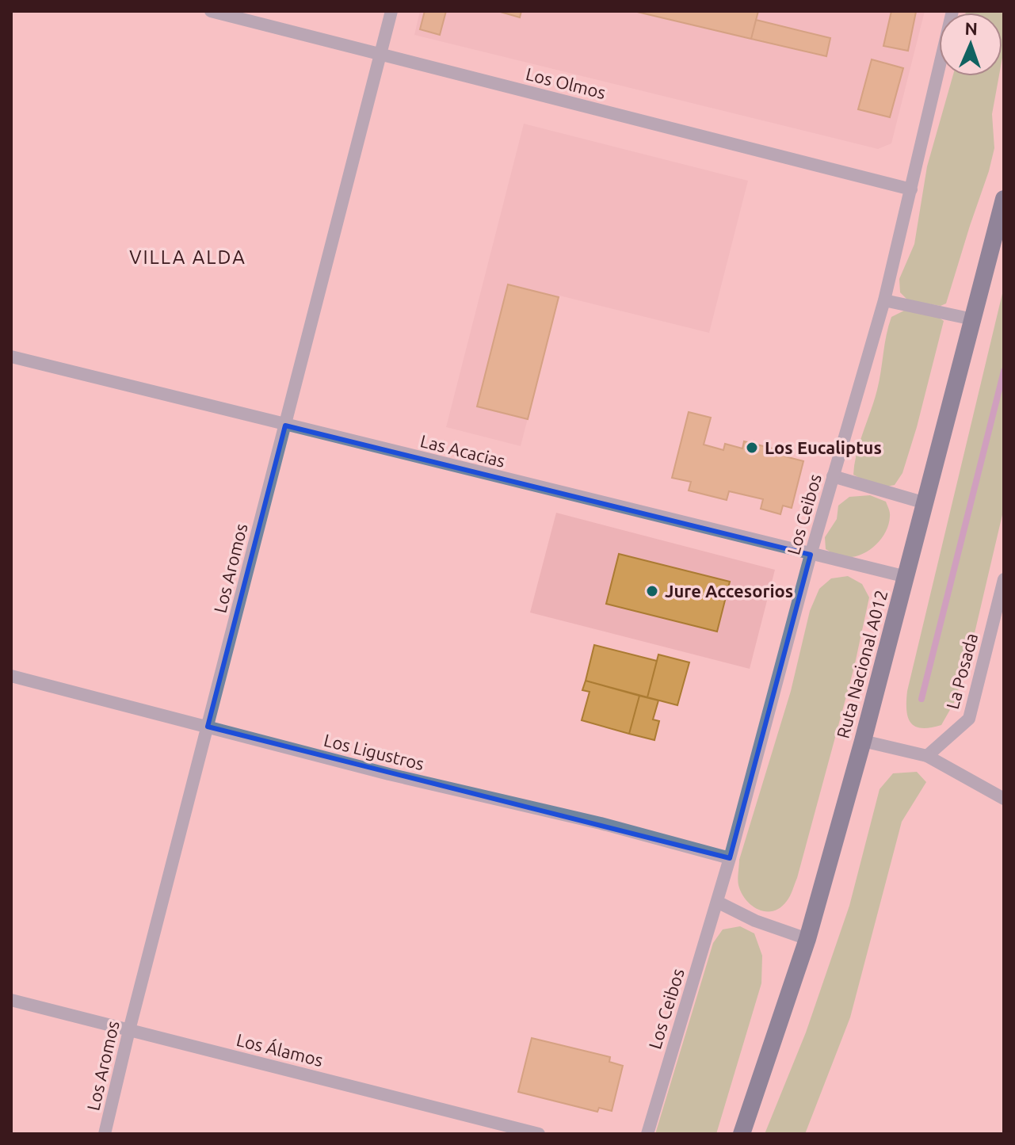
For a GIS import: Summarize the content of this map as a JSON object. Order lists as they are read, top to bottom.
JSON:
{
  "streets": {
    "highway": ["Ruta Nacional A012"],
    "street": [
      "Los Olmos",
      "Las Acacias",
      "Los Ceibos",
      "Los Aromos",
      "La Posada",
      "Los Ligustros",
      "Los Álamos"
    ]
  },
  "crossings": [
    ["Los Olmos", "Los Ceibos"],
    ["Los Olmos", "Los Aromos"],
    ["Las Acacias", "Los Ceibos"],
    ["Las Acacias", "Los Aromos"],
    ["Las Acacias", "Ruta Nacional A012"],
    ["Los Ceibos", "Los Ligustros"],
    ["Los Aromos", "Los Ligustros"],
    ["Los Aromos", "Los Álamos"]
  ],
  "districts": ["VILLA ALDA"],
  "places": ["Los Eucaliptus", "Jure Accesorios"],
  "north": "top"
}
